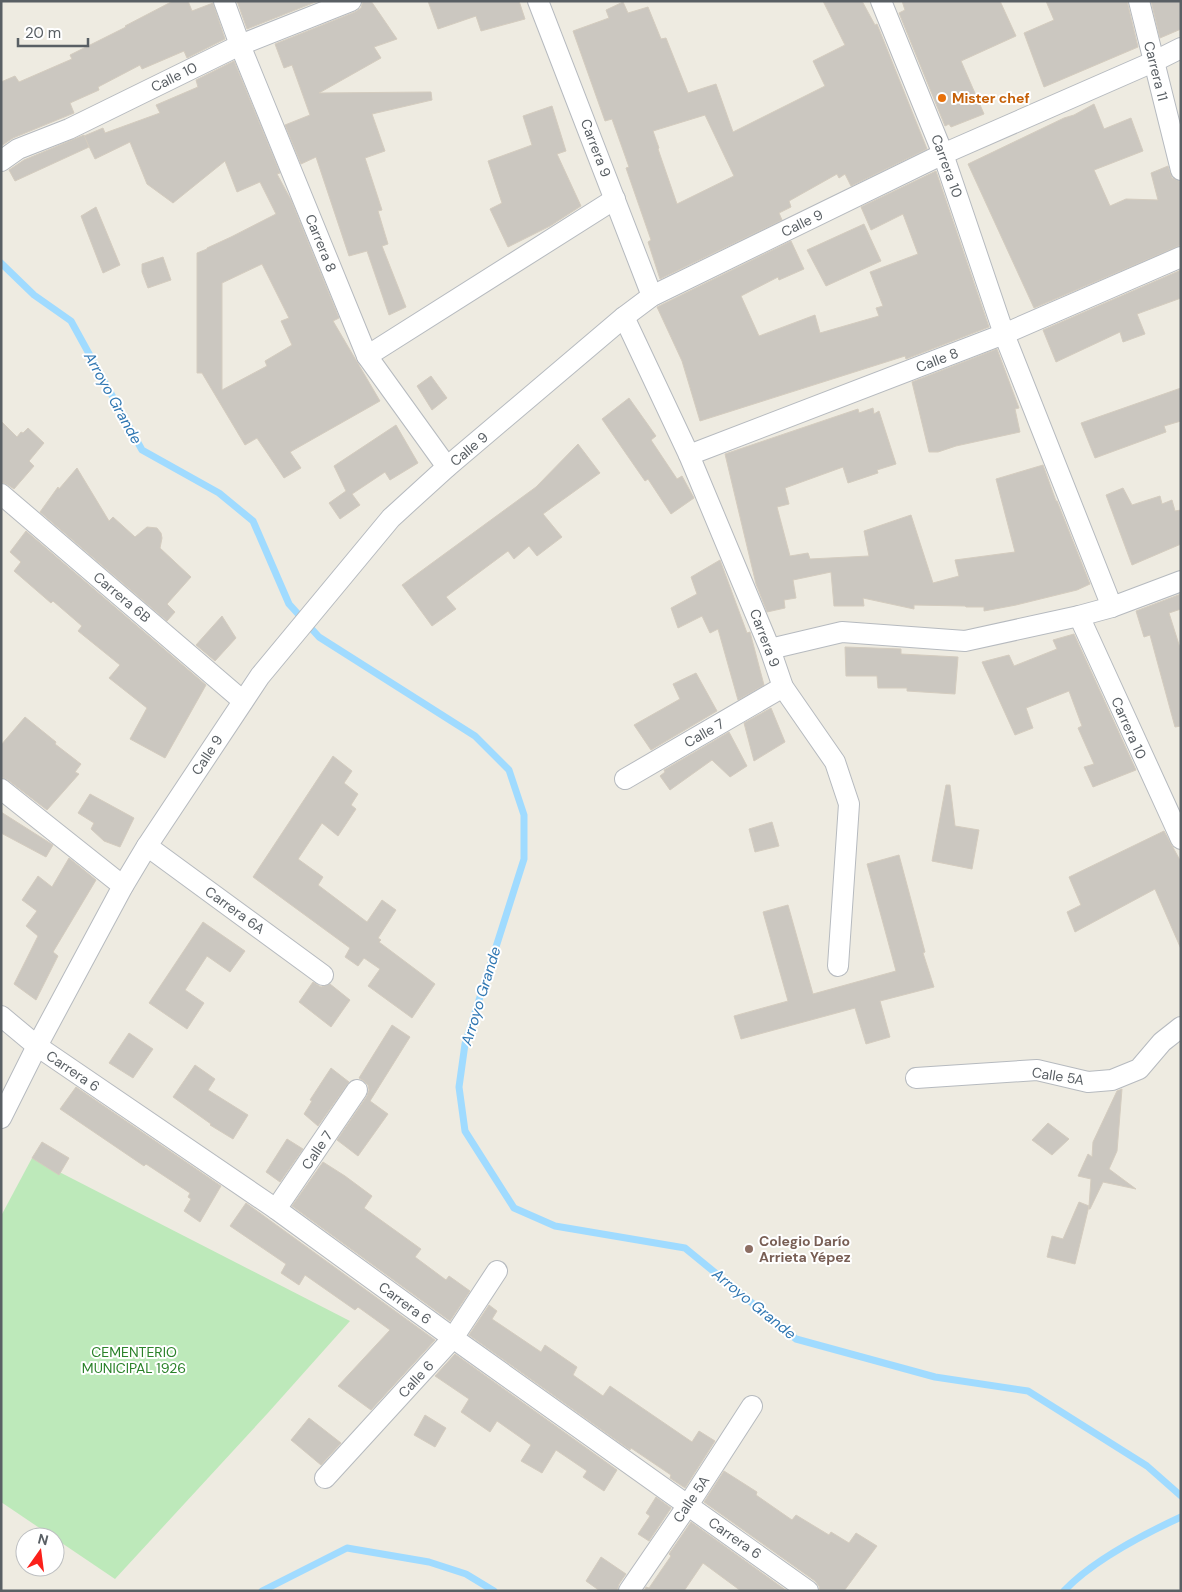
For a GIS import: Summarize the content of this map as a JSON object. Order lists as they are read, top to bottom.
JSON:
{
  "streets": {
    "street": [
      "Carrera 11",
      "Calle 10",
      "Carrera 9",
      "Carrera 10",
      "Calle 9",
      "Carrera 8",
      "Calle 8",
      "Carrera 6B",
      "Calle 7",
      "Carrera 6A",
      "Carrera 6",
      "Calle 5A",
      "Calle 6"
    ]
  },
  "crossings": [
    ["Carrera 11", "Calle 9"],
    ["Calle 10", "Carrera 8"],
    ["Carrera 9", "Calle 9"],
    ["Carrera 9", "Calle 8"],
    ["Carrera 9", "Calle 7"],
    ["Carrera 10", "Calle 9"],
    ["Carrera 10", "Calle 8"],
    ["Calle 9", "Carrera 8"],
    ["Calle 9", "Carrera 6B"],
    ["Calle 9", "Carrera 6A"],
    ["Calle 9", "Carrera 6"],
    ["Calle 7", "Carrera 6"],
    ["Carrera 6", "Calle 5A"],
    ["Carrera 6", "Calle 6"]
  ],
  "water": ["Arroyo Grande"],
  "parks": ["CEMENTERIO MUNICIPAL 1926"],
  "places": ["Mister chef", "Colegio Darío Arrieta Yépez"],
  "scale_bar": "20 m",
  "north": "top"
}
